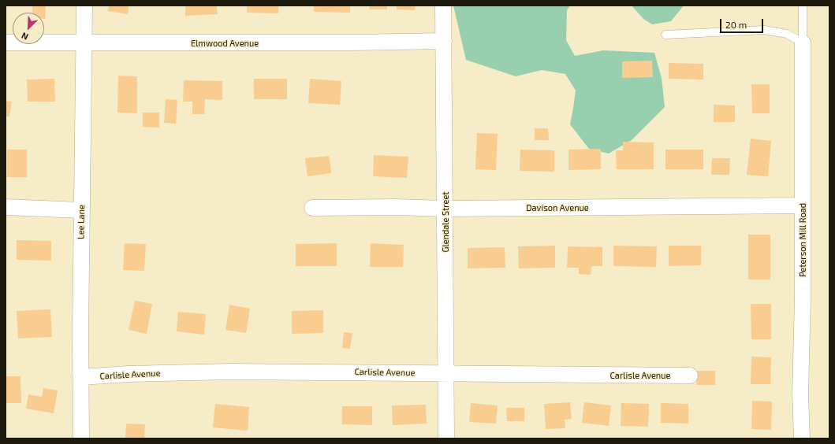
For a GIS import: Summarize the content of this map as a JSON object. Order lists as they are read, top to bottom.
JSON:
{
  "streets": {
    "street": [
      "Elmwood Avenue",
      "Davison Avenue",
      "Lee Lane",
      "Glendale Street",
      "Peterson Mill Road",
      "Carlisle Avenue"
    ]
  },
  "crossings": [
    ["Elmwood Avenue", "Lee Lane"],
    ["Elmwood Avenue", "Glendale Street"],
    ["Davison Avenue", "Glendale Street"],
    ["Davison Avenue", "Peterson Mill Road"],
    ["Lee Lane", "Carlisle Avenue"],
    ["Glendale Street", "Carlisle Avenue"]
  ],
  "scale_bar": "20 m",
  "north": "bottom left"
}
